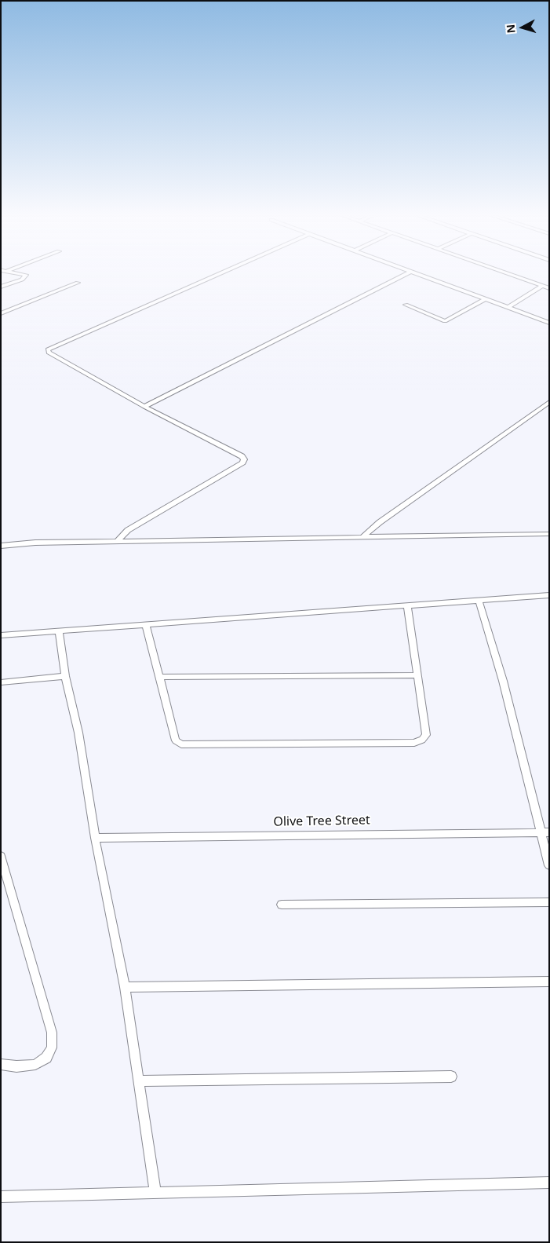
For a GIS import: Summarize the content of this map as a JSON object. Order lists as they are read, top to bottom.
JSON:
{
  "streets": {
    "street": ["Olive Tree Street"]
  },
  "north": "left"
}
